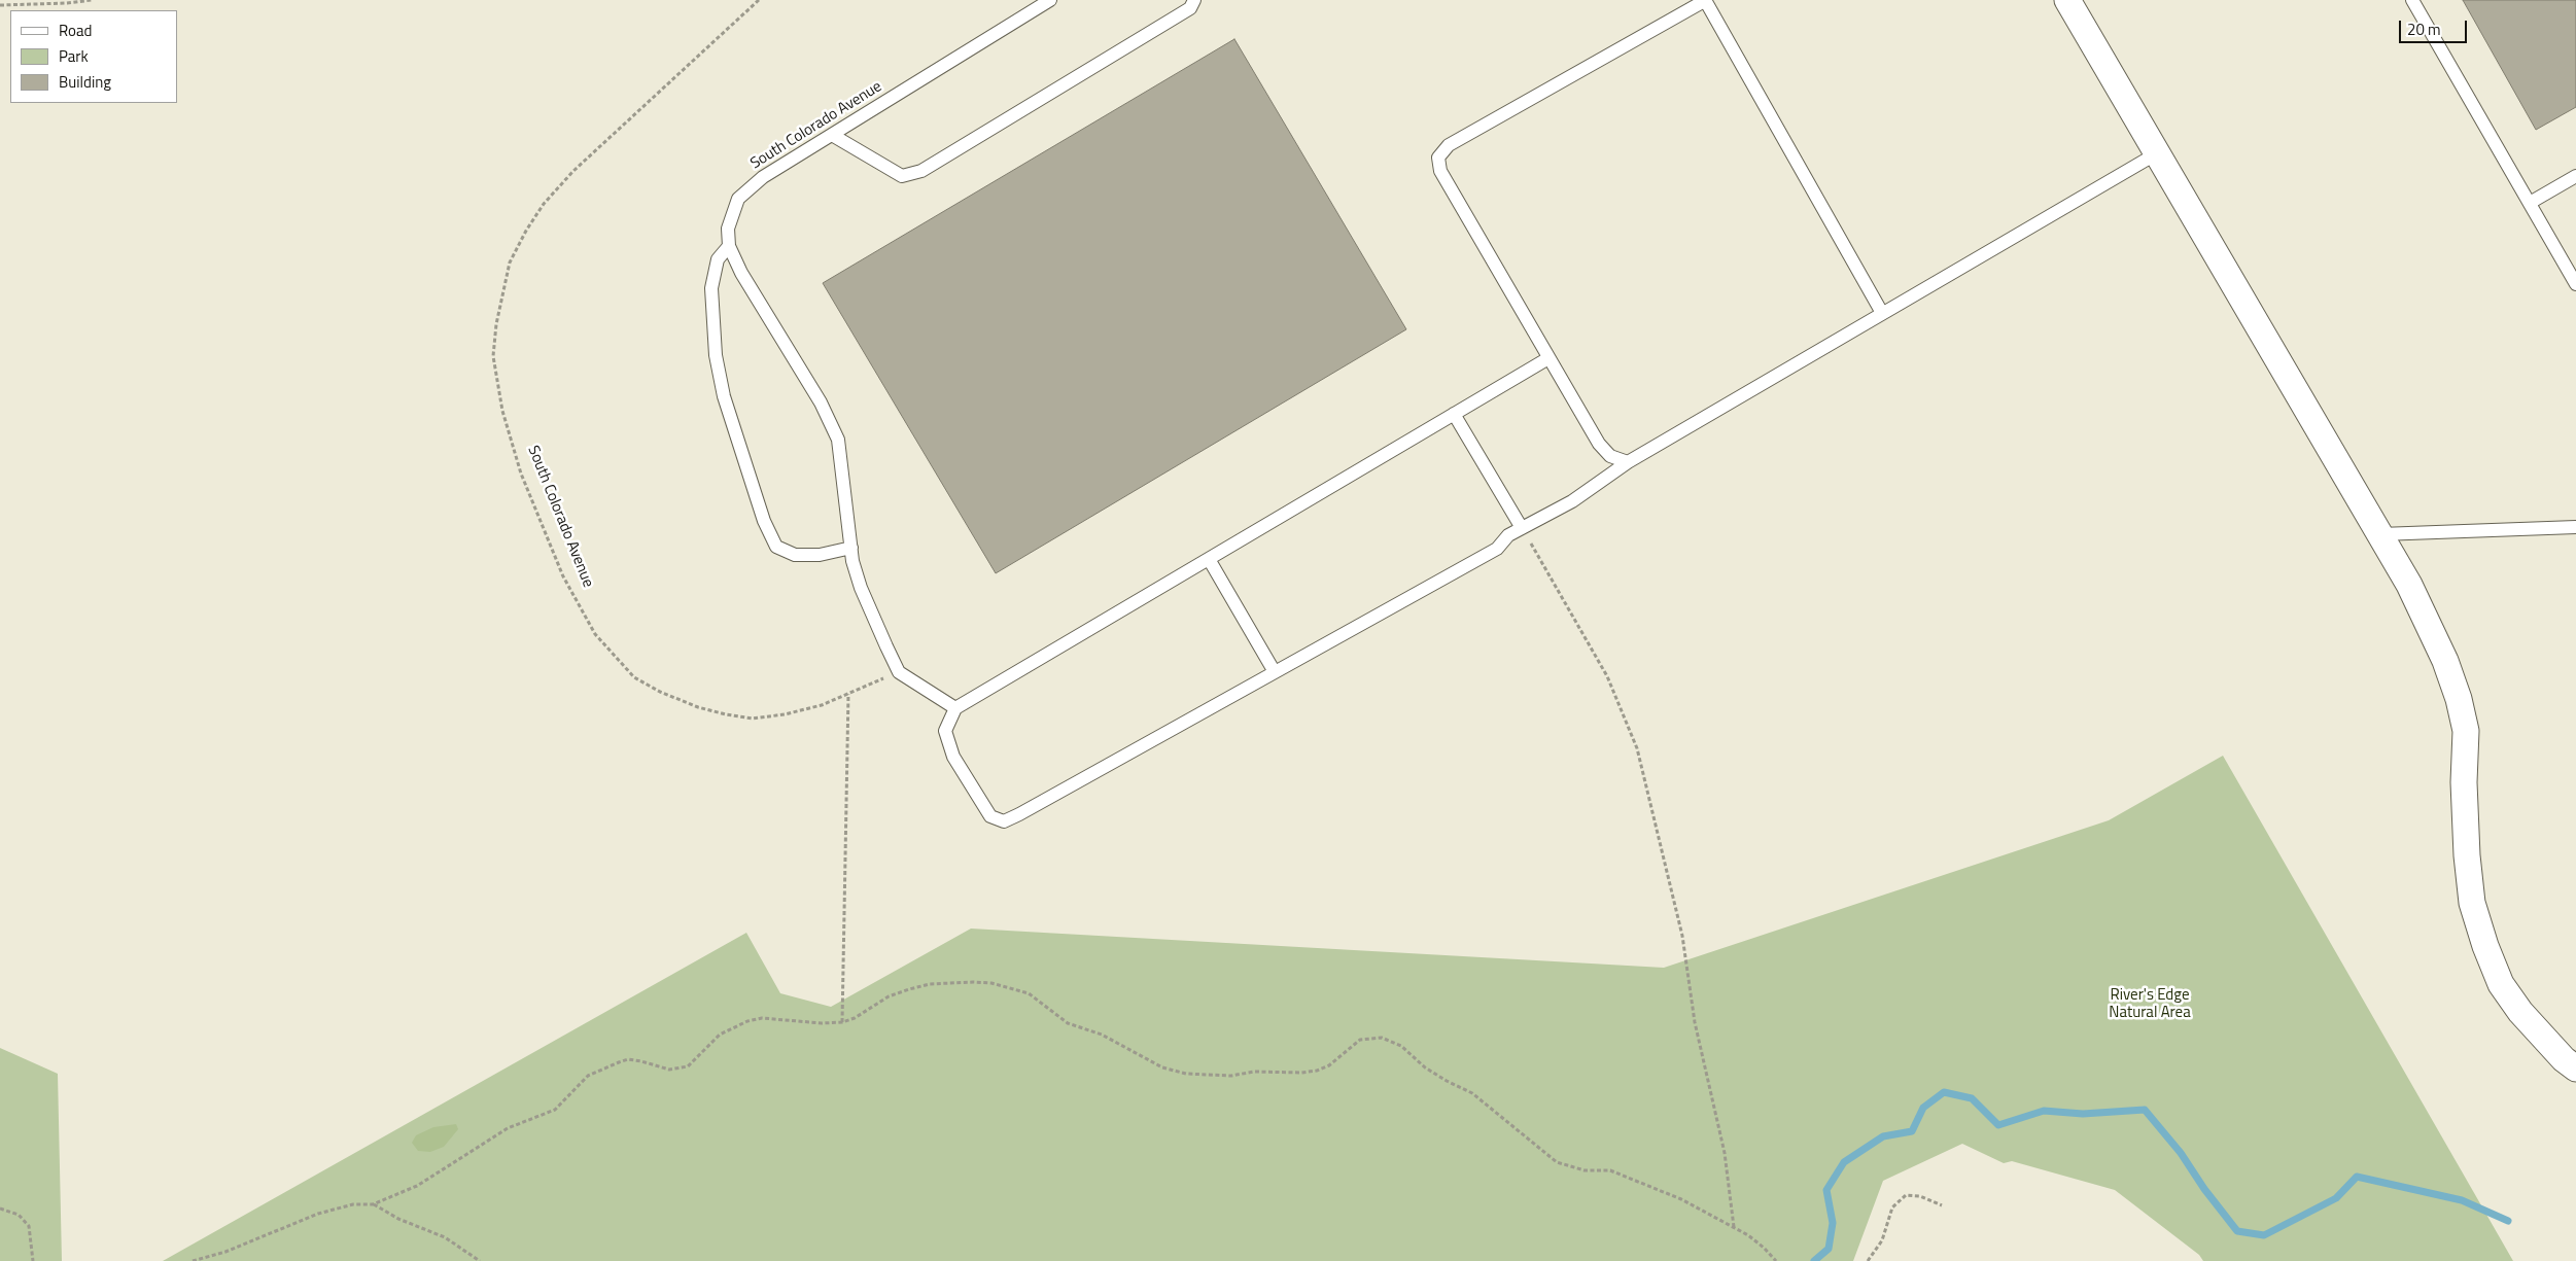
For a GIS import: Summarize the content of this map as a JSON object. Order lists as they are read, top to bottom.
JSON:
{
  "streets": {
    "lane": ["South Colorado Avenue"]
  },
  "parks": ["River's Edge Natural Area"],
  "legend": ["Road", "Park", "Building"],
  "scale_bar": "20 m"
}
